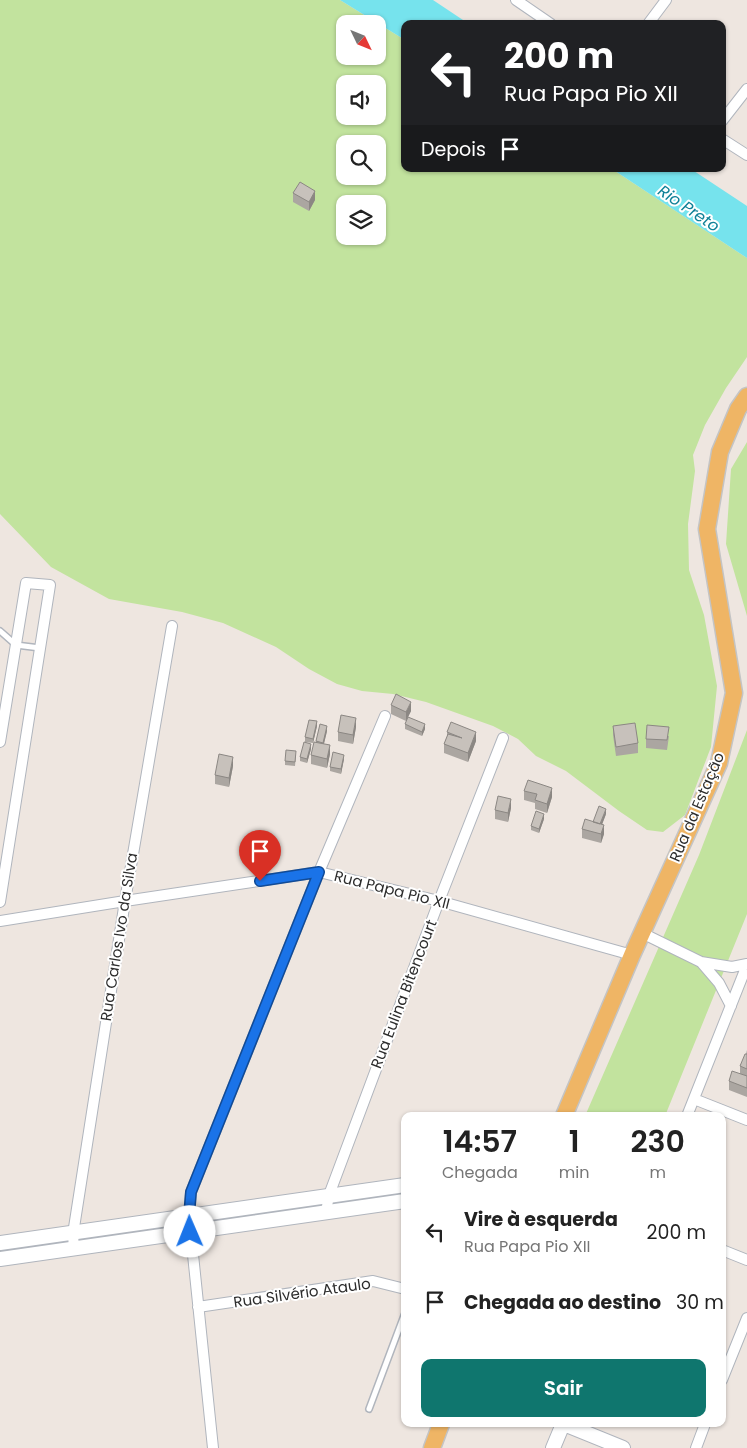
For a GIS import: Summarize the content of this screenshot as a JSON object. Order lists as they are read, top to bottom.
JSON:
{
  "streets": {
    "main road": ["Rua da Estação"],
    "street": [
      "Rua Papa Pio XII",
      "Rua Carlos Ivo da Silva",
      "Rua Eulina Bitencourt",
      "Rua Silvério Ataulo"
    ]
  },
  "crossings": [
    ["Rua da Estação", "Rua Papa Pio XII"],
    ["Rua Papa Pio XII", "Rua Carlos Ivo da Silva"],
    ["Rua Papa Pio XII", "Rua Eulina Bitencourt"]
  ],
  "water": ["Rio Preto"],
  "north": "bottom right",
  "page": {
    "turn": ["200 m", "Rua Papa Pio XII"],
    "then": "Depois",
    "eta": [
      "14:57",
      "Chegada",
      "1",
      "min",
      "230",
      "m"
    ],
    "list": [
      {
        "name": "Vire à esquerda",
        "note": "Rua Papa Pio XII",
        "value": "200 m"
      },
      {
        "name": "Chegada ao destino",
        "value": "30 m"
      }
    ],
    "buttons": "Sair"
  }
}
